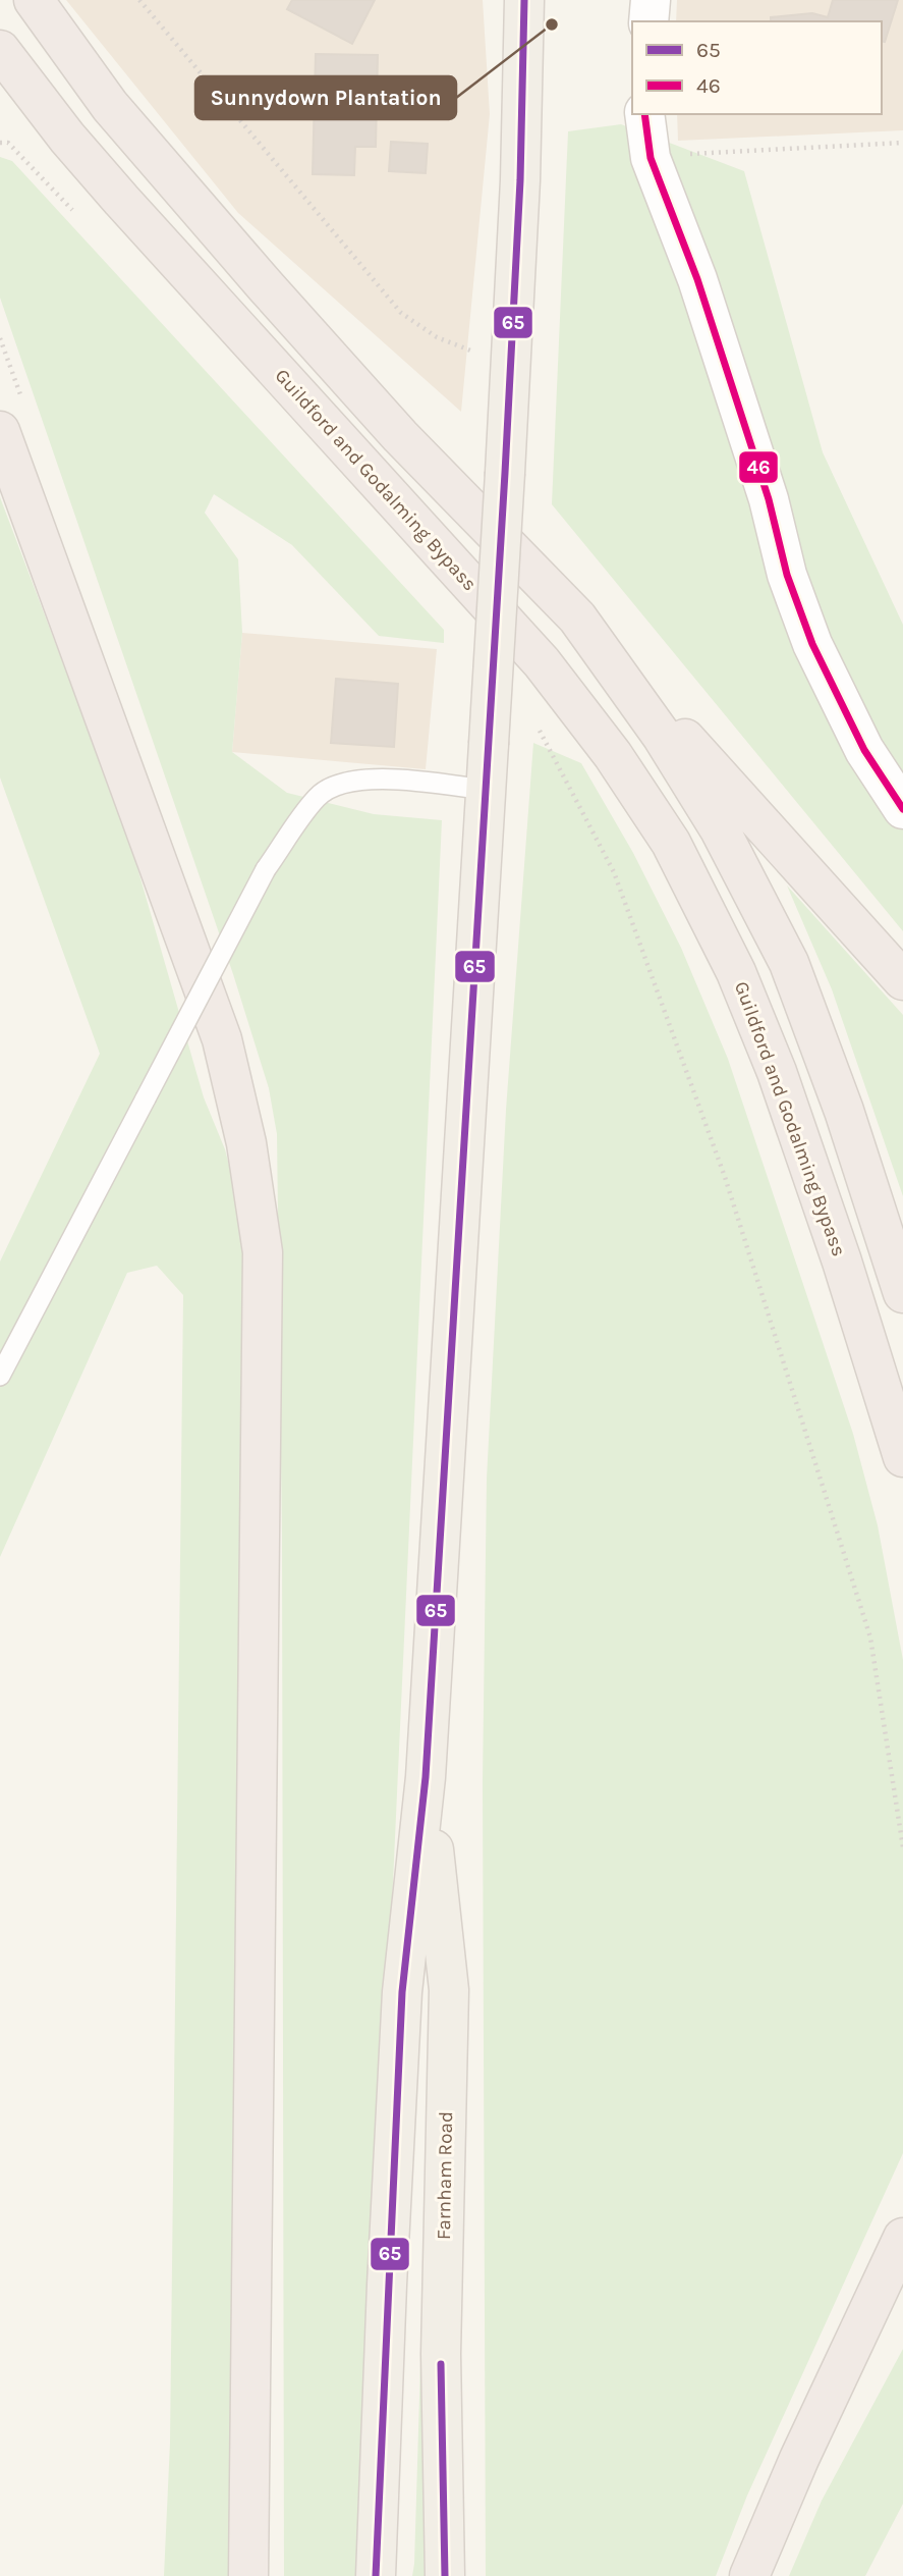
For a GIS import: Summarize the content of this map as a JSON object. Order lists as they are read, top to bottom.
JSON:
{
  "streets": {
    "highway": ["Guildford and Godalming Bypass"],
    "main road": ["Farnham Road"]
  },
  "places": ["Sunnydown Plantation"],
  "lines": ["transit line 65", "transit line 46"],
  "legend": ["65", "46"]
}
